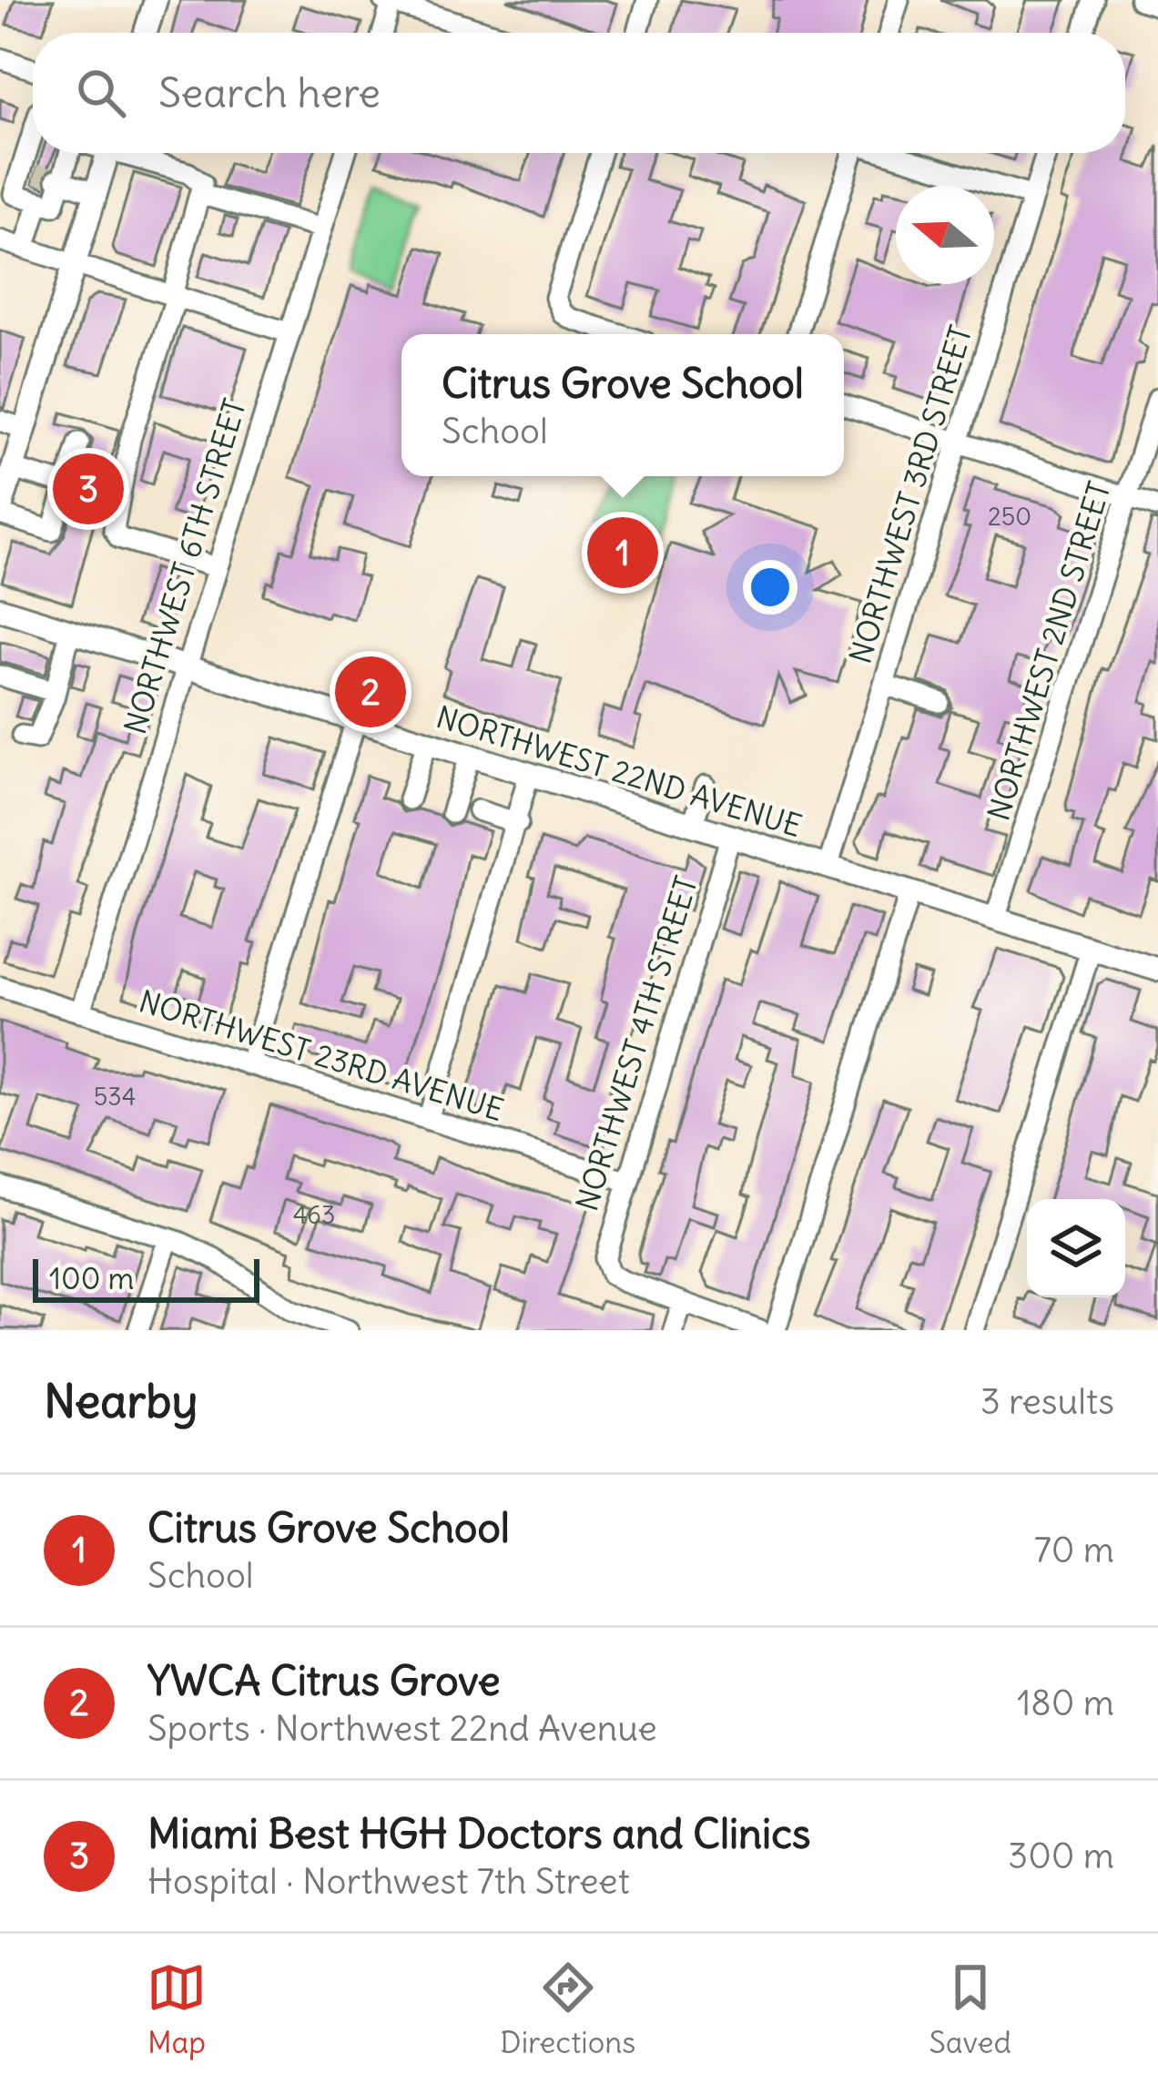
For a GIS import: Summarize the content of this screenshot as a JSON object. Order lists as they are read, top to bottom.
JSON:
{
  "streets": {
    "main road": ["NORTHWEST 22ND AVENUE"],
    "street": [
      "NORTHWEST 3RD STREET",
      "NORTHWEST 6TH STREET",
      "NORTHWEST 2ND STREET",
      "NORTHWEST 4TH STREET",
      "NORTHWEST 23RD AVENUE"
    ]
  },
  "crossings": [
    ["NORTHWEST 3RD STREET", "NORTHWEST 22ND AVENUE"],
    ["NORTHWEST 6TH STREET", "NORTHWEST 22ND AVENUE"],
    ["NORTHWEST 6TH STREET", "NORTHWEST 23RD AVENUE"],
    ["NORTHWEST 2ND STREET", "NORTHWEST 22ND AVENUE"],
    ["NORTHWEST 22ND AVENUE", "NORTHWEST 4TH STREET"],
    ["NORTHWEST 4TH STREET", "NORTHWEST 23RD AVENUE"]
  ],
  "house_numbers": ["250", "534", "463"],
  "scale_bar": "100 m",
  "north": "left",
  "page": {
    "search": "Search here",
    "popup": ["Citrus Grove School", "School"],
    "pins": ["3", "1", "2"],
    "scale": "100 m",
    "heading": ["Nearby", "3 results"],
    "list": [
      {
        "mark": "1",
        "name": "Citrus Grove School",
        "note": "School",
        "value": "70 m"
      },
      {
        "mark": "2",
        "name": "YWCA Citrus Grove",
        "note": "Sports · Northwest 22nd Avenue",
        "value": "180 m"
      },
      {
        "mark": "3",
        "name": "Miami Best HGH Doctors and Clinics",
        "note": "Hospital · Northwest 7th Street",
        "value": "300 m"
      }
    ],
    "nav": ["Map", "Directions", "Saved"]
  }
}
